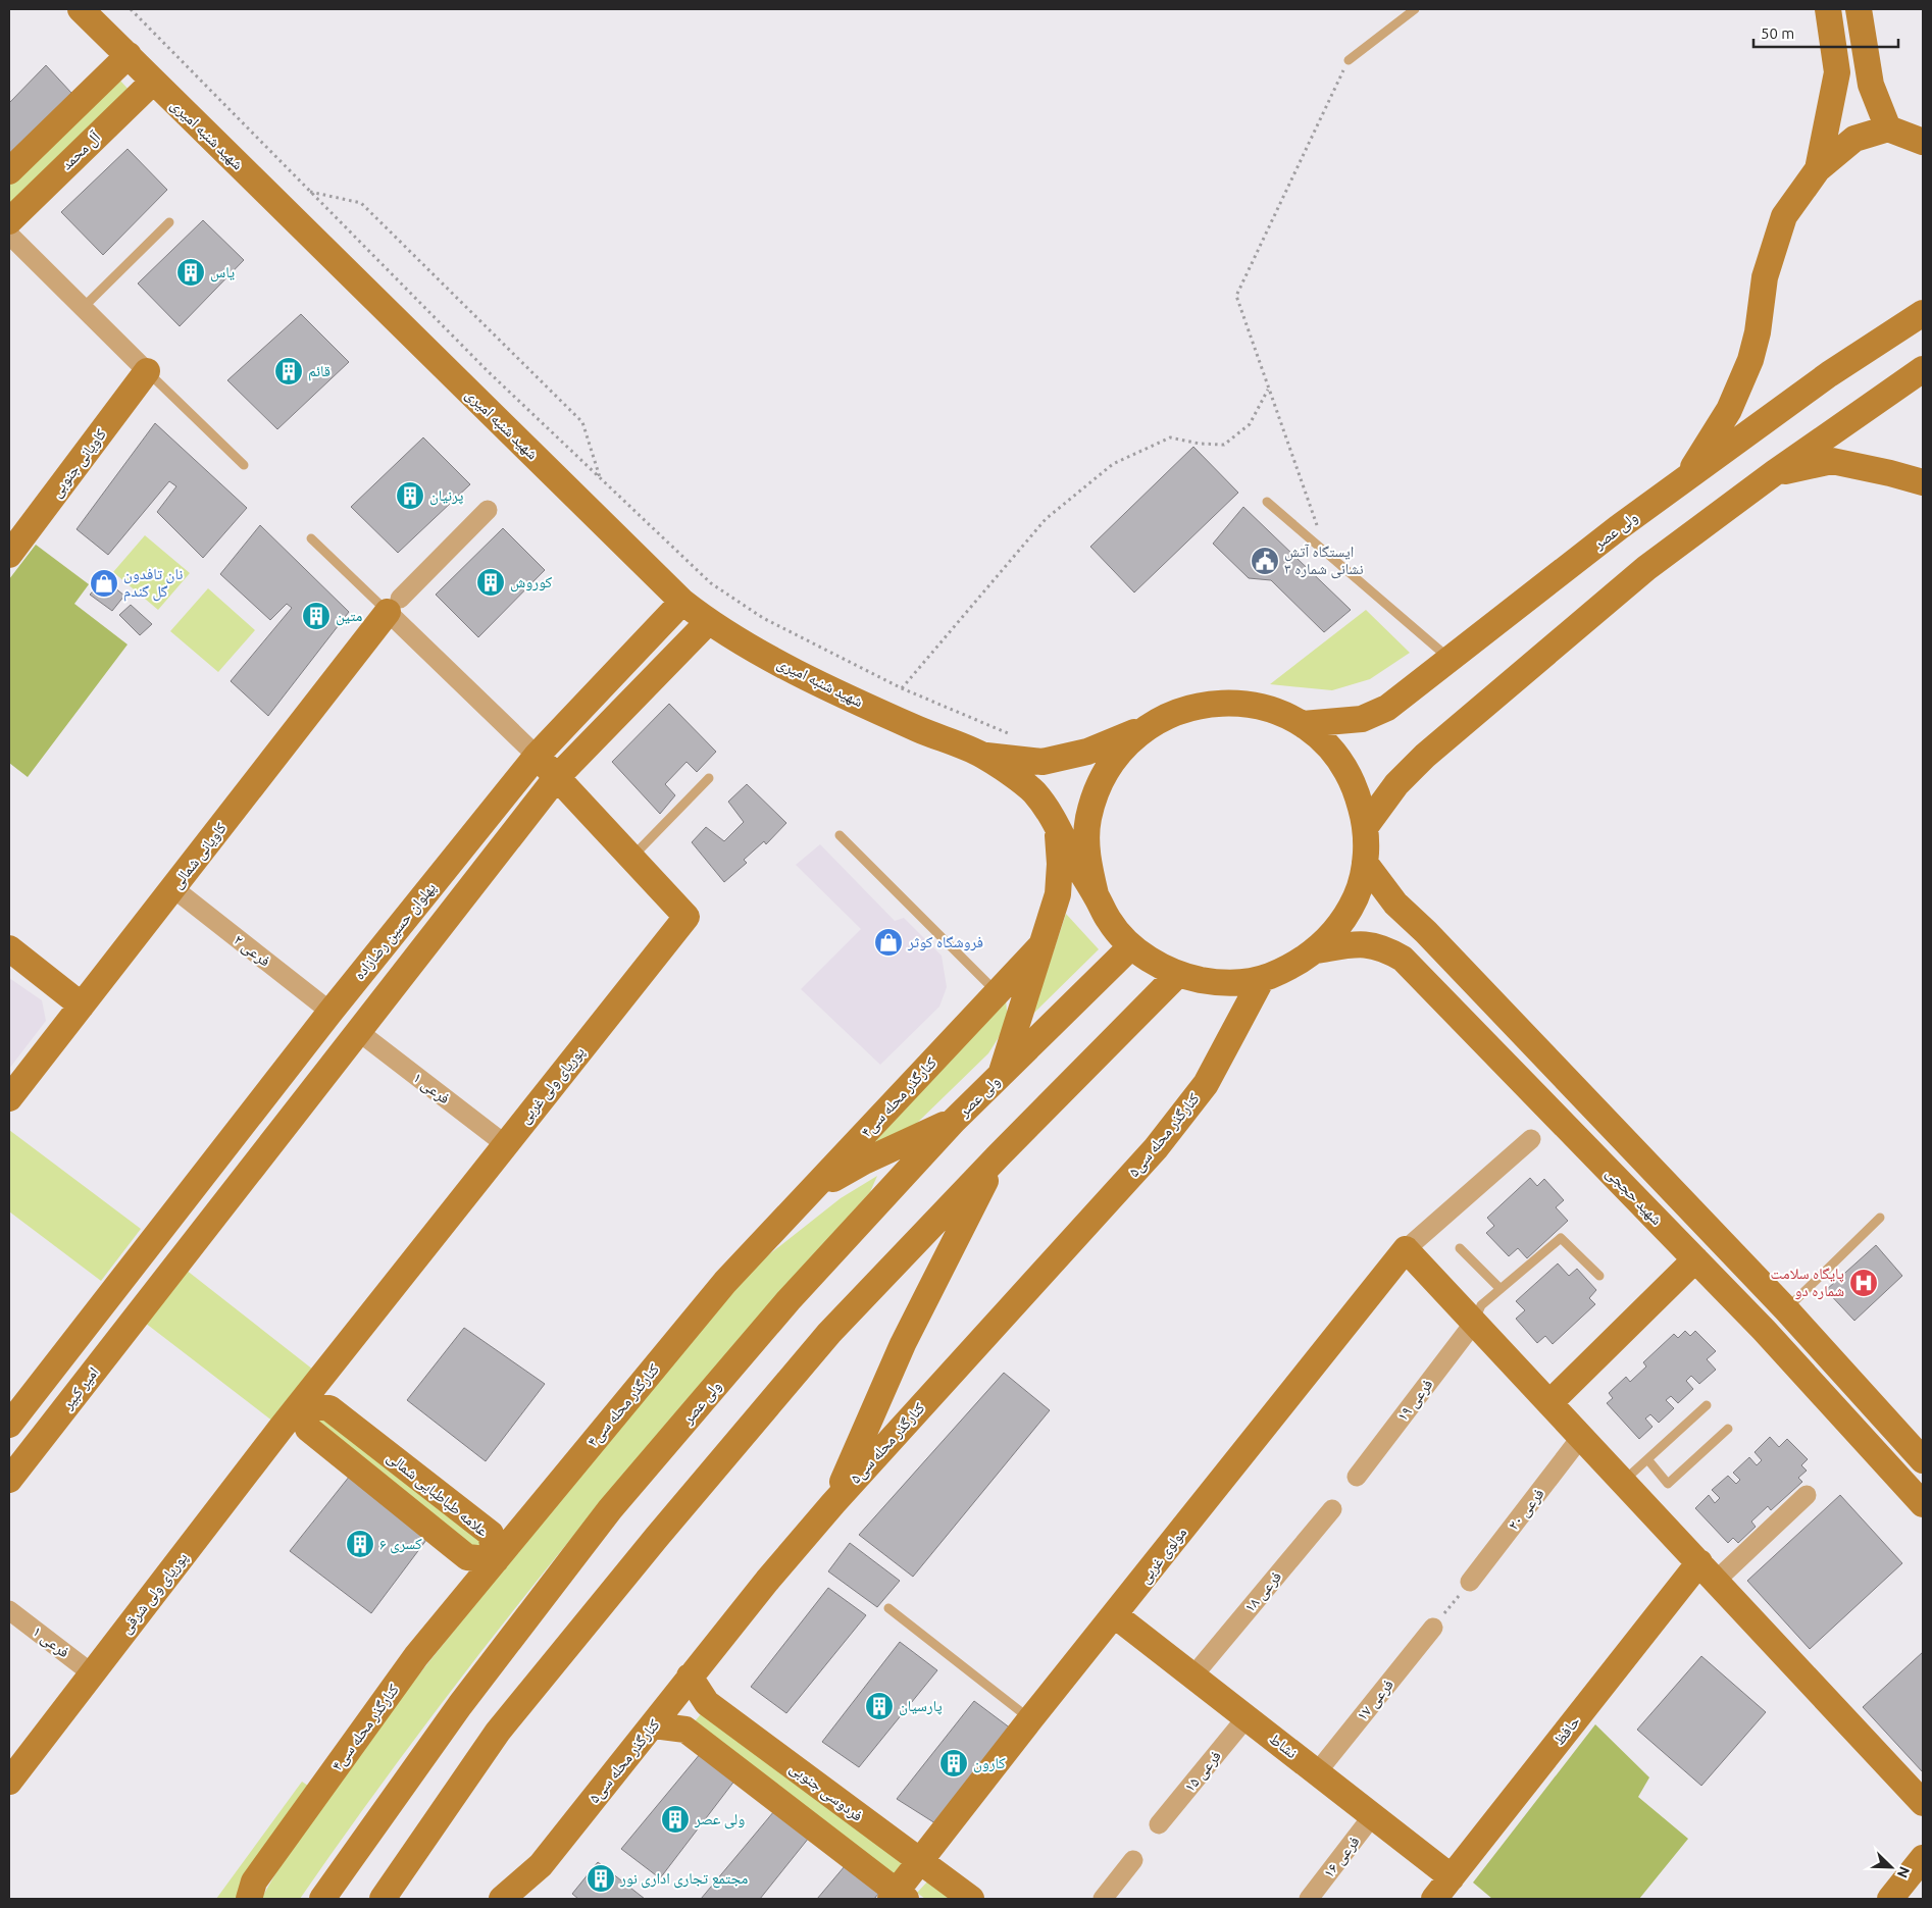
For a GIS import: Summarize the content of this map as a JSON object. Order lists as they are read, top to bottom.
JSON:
{
  "streets": {
    "street": [
      "شهید شنبه امیری",
      "آل محمد",
      "کاویانی جنوبی",
      "ولی عصر",
      "کاویانی شمالی",
      "پهلوان حسین رضازاده",
      "فرعی ۲",
      "پوریای ولی غربی",
      "فرعی ۱",
      "کنارگذر محله سی۴",
      "کنارگذر محله سی۵",
      "شهید حججی",
      "امیر کبیر",
      "فرعی ۱۹",
      "علامه طباطبایی شمالی",
      "فرعی ۲۰",
      "مولوی غربی",
      "فرعی ۱۸",
      "پوریای ولی شرقی",
      "فرعی ۱۷",
      "حافظ",
      "نشاط",
      "فرعی ۱۵",
      "فردوسی جنوبی",
      "فرعی ۱۶"
    ]
  },
  "crossings": [
    ["شهید شنبه امیری", "آل محمد"],
    ["شهید شنبه امیری", "پهلوان حسین رضازاده"],
    ["کاویانی شمالی", "فرعی ۲"],
    ["پهلوان حسین رضازاده", "فرعی ۲"],
    ["پهلوان حسین رضازاده", "پوریای ولی غربی"],
    ["پوریای ولی غربی", "فرعی ۱"],
    ["پوریای ولی غربی", "علامه طباطبایی شمالی"],
    ["پوریای ولی غربی", "پوریای ولی شرقی"],
    ["فرعی ۱", "پوریای ولی شرقی"],
    ["کنارگذر محله سی۴", "علامه طباطبایی شمالی"],
    ["کنارگذر محله سی۵", "فردوسی جنوبی"],
    ["علامه طباطبایی شمالی", "پوریای ولی شرقی"],
    ["مولوی غربی", "نشاط"],
    ["مولوی غربی", "فردوسی جنوبی"],
    ["فرعی ۱۸", "نشاط"],
    ["فرعی ۱۷", "نشاط"],
    ["حافظ", "نشاط"],
    ["نشاط", "فرعی ۱۵"],
    ["نشاط", "فرعی ۱۶"]
  ],
  "places": {
    "building": [
      "یاس",
      "قائم",
      "پرنیان",
      "کوروش",
      "متین",
      "کسری ۶",
      "پارسیان",
      "کارون",
      "ولی عصر",
      "مجتمع تجاری اداری نور"
    ],
    "public building": ["ایستگاه آتش نشانی شماره ۳"],
    "shop": ["نان تافدون گل گندم", "فروشگاه کوثر"],
    "hospital": ["پایگاه سلامت شماره دو"]
  },
  "scale_bar": "50 m",
  "north": "bottom right"
}
